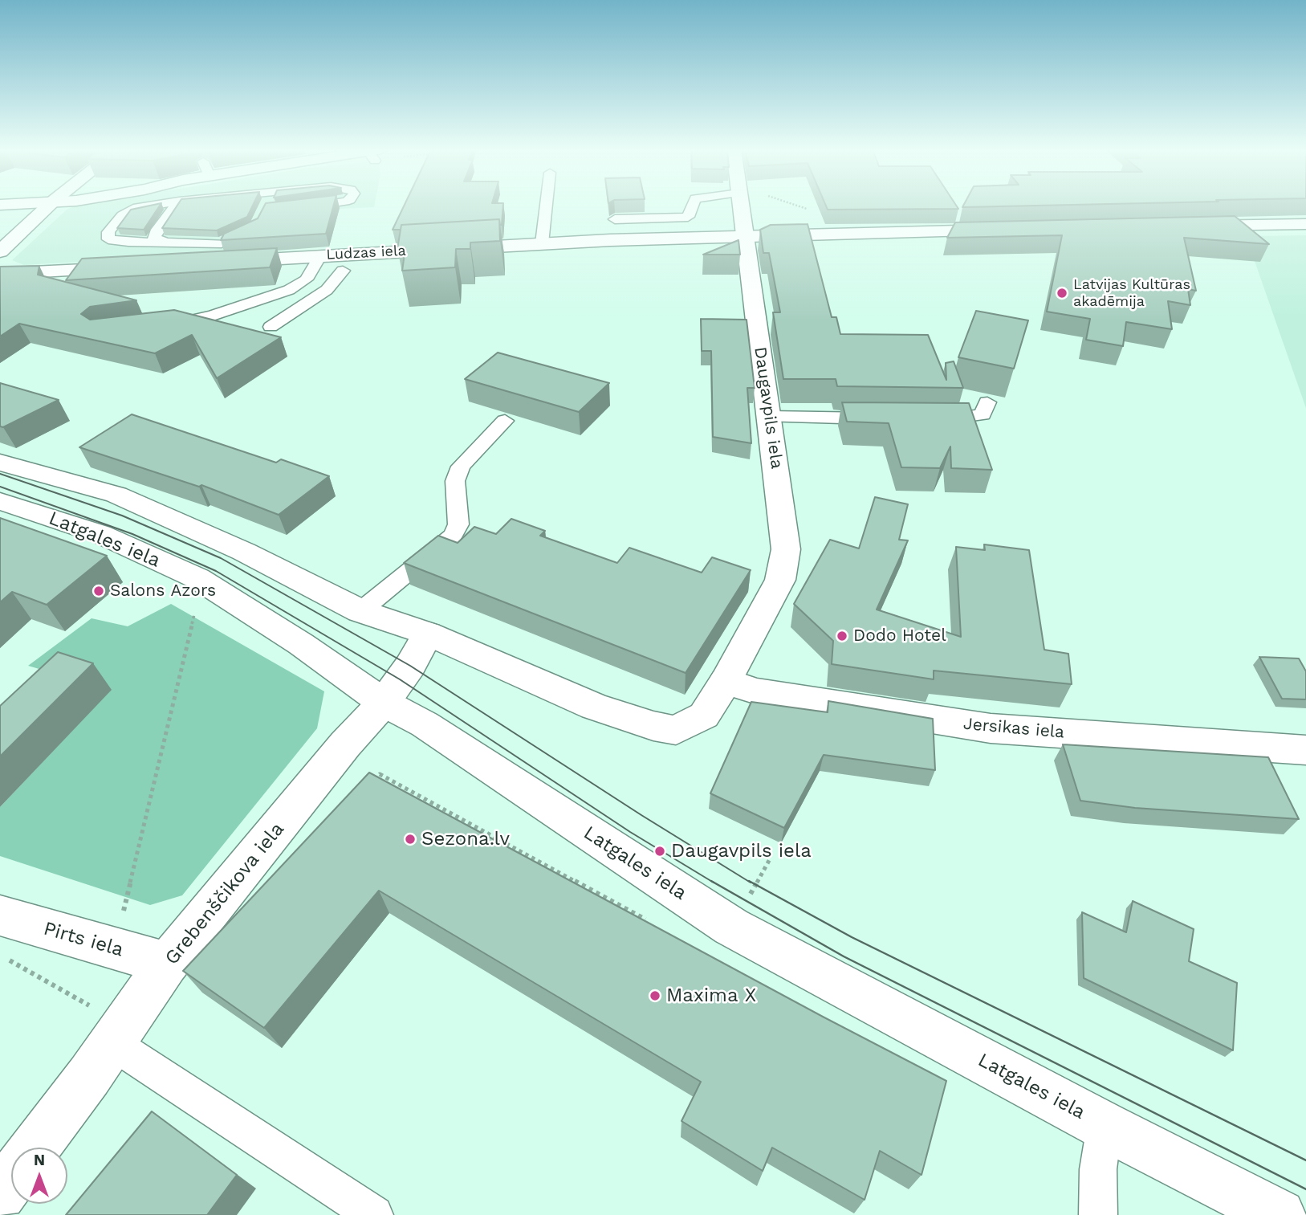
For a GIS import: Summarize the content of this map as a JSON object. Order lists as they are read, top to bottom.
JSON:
{
  "streets": {
    "street": [
      "Ludzas iela",
      "Daugavpils iela",
      "Latgales iela",
      "Jersikas iela",
      "Grebenščikova iela",
      "Pirts iela"
    ]
  },
  "crossings": [
    ["Ludzas iela", "Daugavpils iela"],
    ["Daugavpils iela", "Jersikas iela"],
    ["Daugavpils iela", "Grebenščikova iela"],
    ["Latgales iela", "Grebenščikova iela"],
    ["Grebenščikova iela", "Pirts iela"]
  ],
  "places": [
    "Latvijas Kultūras akadēmija",
    "Salons Azors",
    "Dodo Hotel",
    "Sezona.lv",
    "Daugavpils iela",
    "Maxima X"
  ],
  "north": "top"
}
